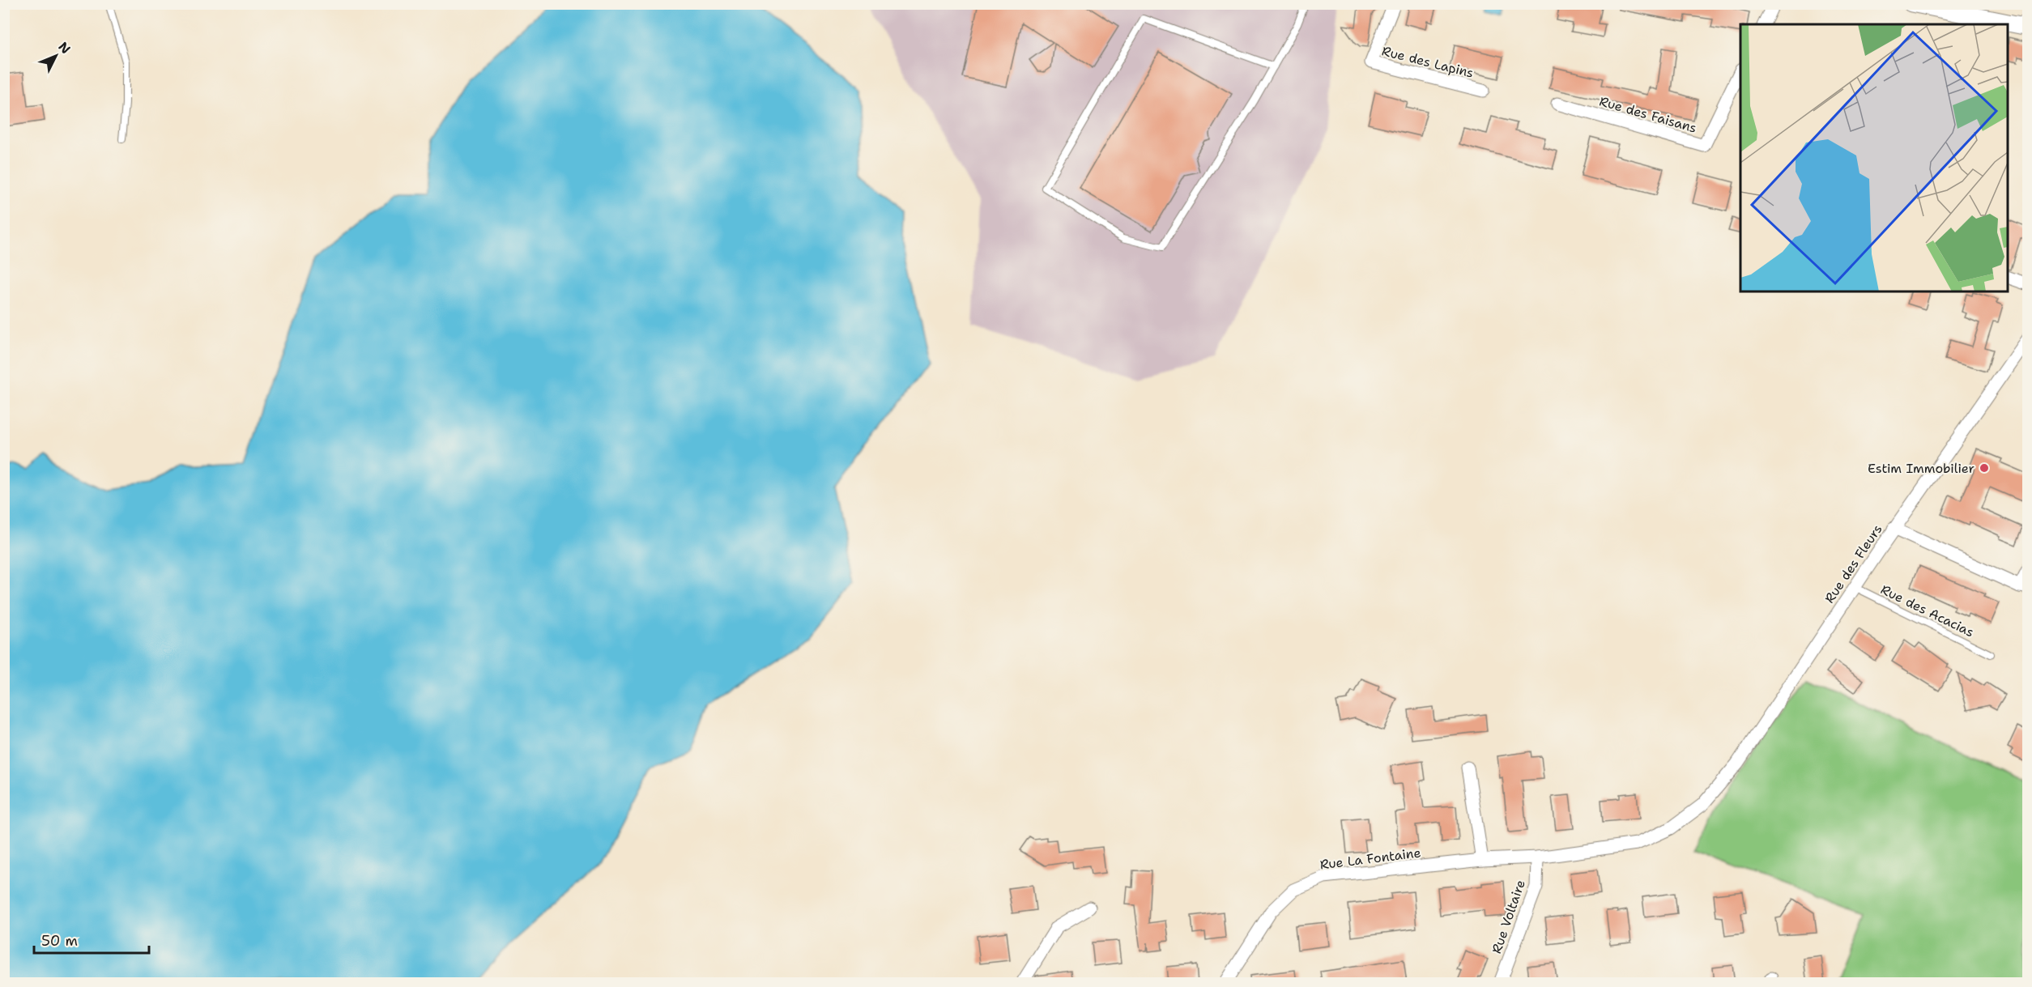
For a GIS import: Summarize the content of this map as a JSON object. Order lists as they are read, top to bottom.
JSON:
{
  "streets": {
    "street": [
      "Rue des Lapins",
      "Rue des Faisans",
      "Rue des Fleurs",
      "Rue La Fontaine",
      "Rue Voltaire"
    ],
    "lane": ["Rue des Acacias"]
  },
  "crossings": [
    ["Rue des Fleurs", "Rue des Acacias"],
    ["Rue des Fleurs", "Rue La Fontaine"],
    ["Rue La Fontaine", "Rue Voltaire"]
  ],
  "places": ["Estim Immobilier"],
  "scale_bar": "50 m",
  "north": "top right"
}
